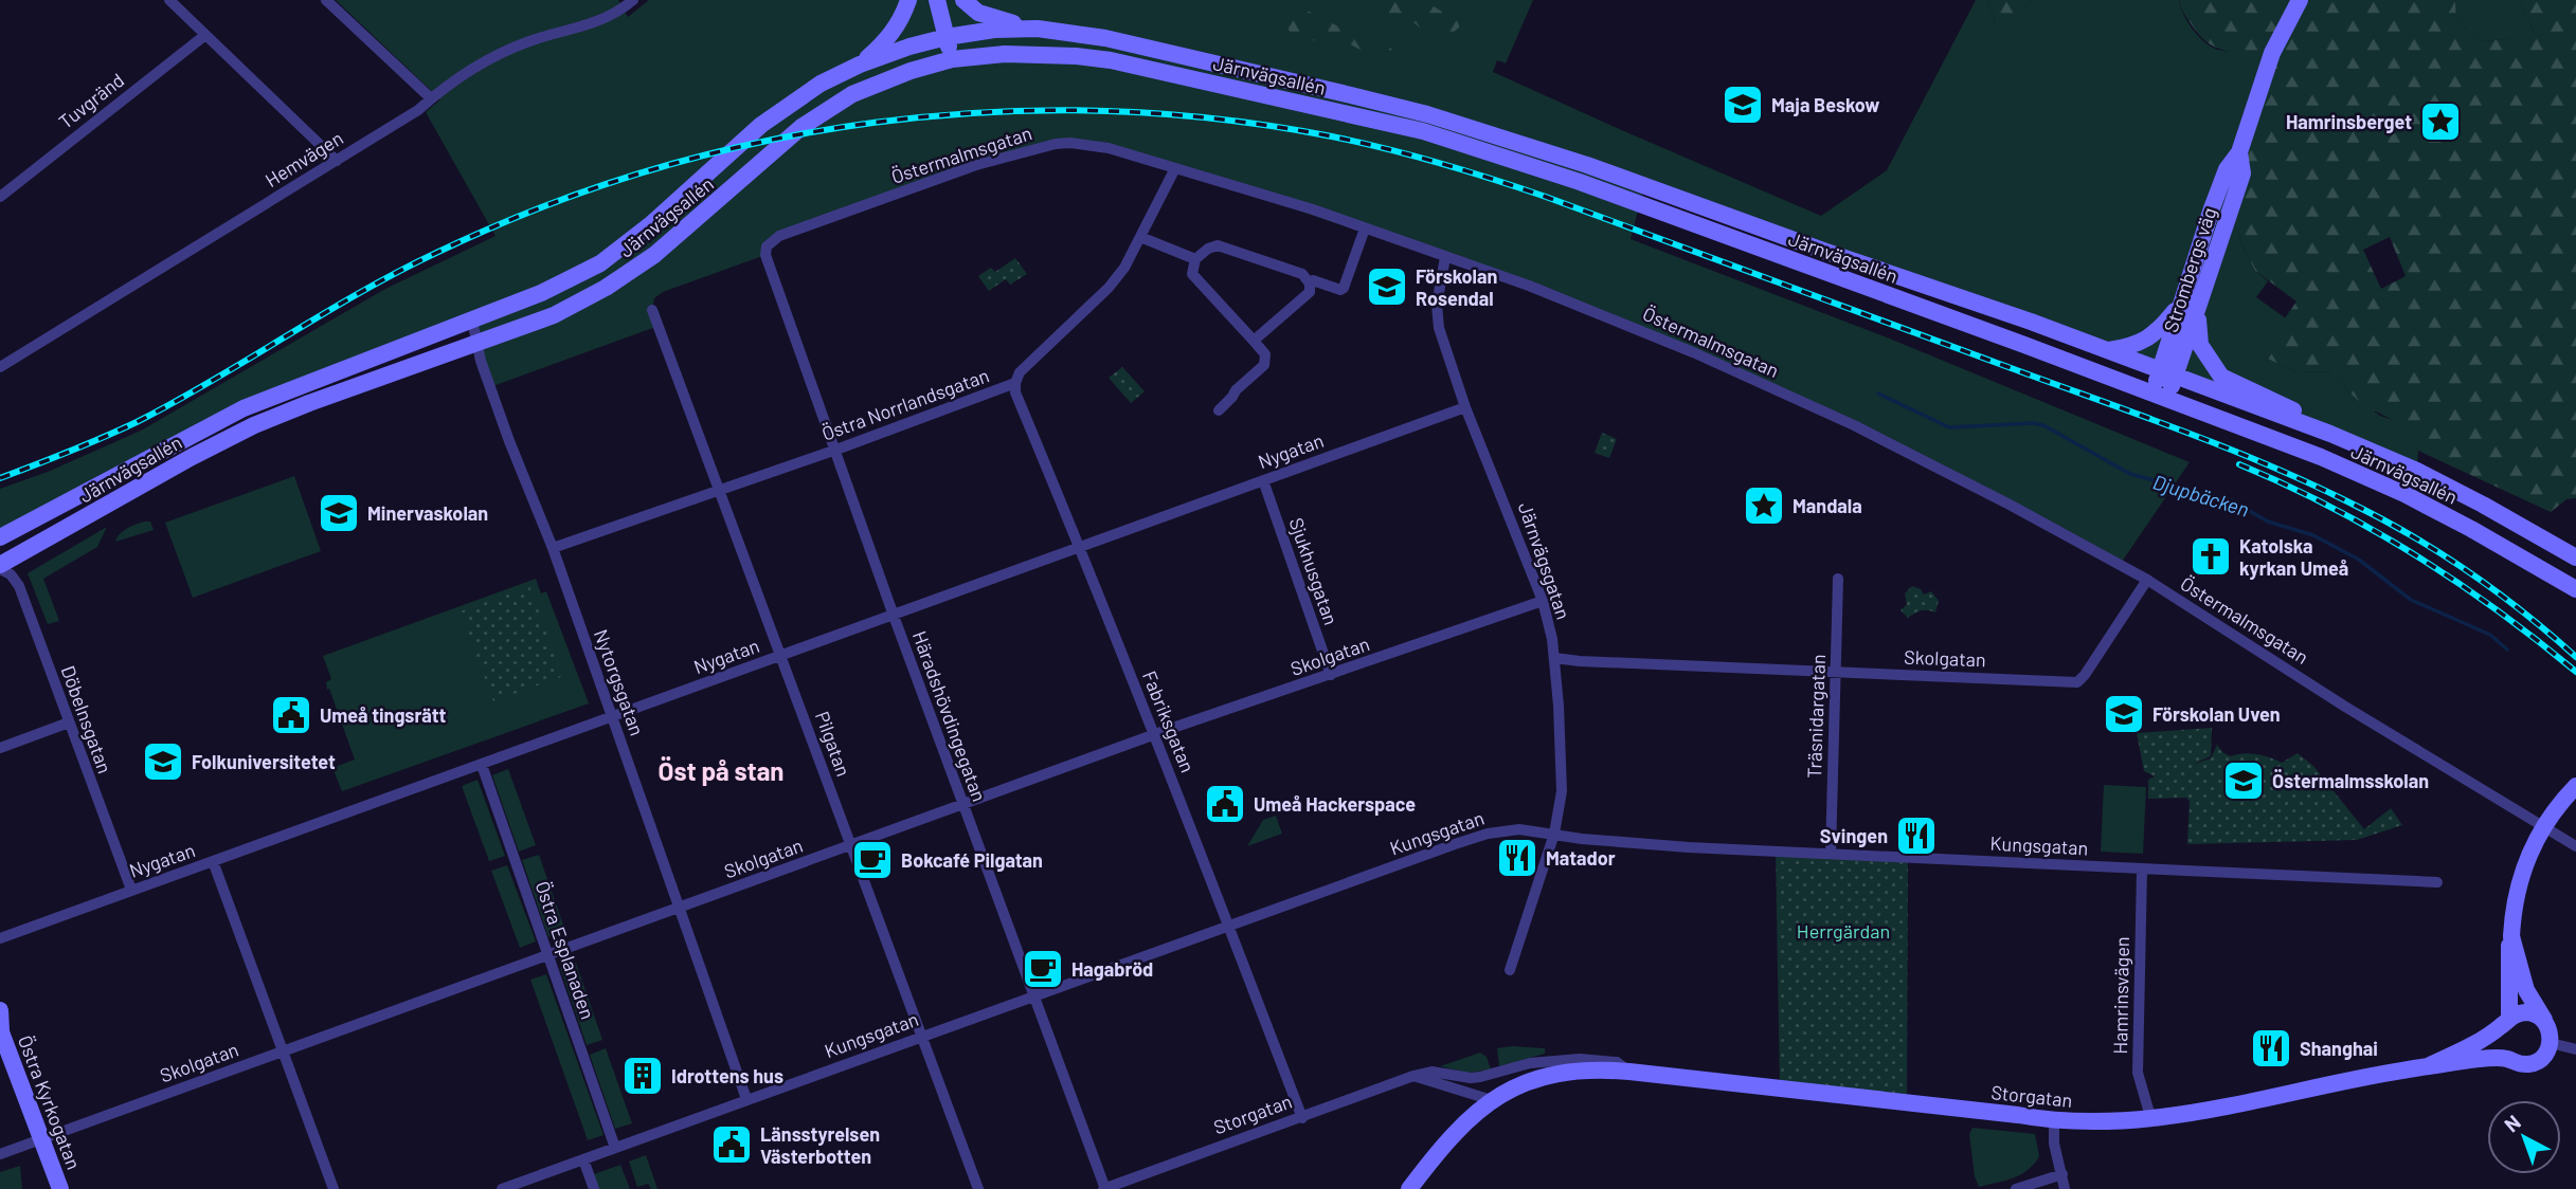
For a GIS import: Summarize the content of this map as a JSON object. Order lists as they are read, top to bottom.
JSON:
{
  "streets": {
    "main road": [
      "Järnvägsallén",
      "Strombergs väg",
      "Storgatan",
      "Östra Kyrkogatan"
    ],
    "street": [
      "Tuvgränd",
      "Östermalmsgatan",
      "Hemvägen",
      "Östra Norrlandsgatan",
      "Nygatan",
      "Järnvägsgatan",
      "Sjukhusgatan",
      "Skolgatan",
      "Nytorgsgatan",
      "Häradshövdingegatan",
      "Träsnidargatan",
      "Döbelnsgatan",
      "Fabriksgatan",
      "Pilgatan",
      "Kungsgatan",
      "Östra Esplanaden",
      "Hamrinsvägen"
    ]
  },
  "crossings": [
    ["Järnvägsallén", "Strombergs väg"],
    ["Järnvägsallén", "Nytorgsgatan"],
    ["Järnvägsallén", "Döbelnsgatan"],
    ["Östermalmsgatan", "Östra Norrlandsgatan"],
    ["Östermalmsgatan", "Järnvägsgatan"],
    ["Östermalmsgatan", "Skolgatan"],
    ["Östermalmsgatan", "Häradshövdingegatan"],
    ["Östra Norrlandsgatan", "Nytorgsgatan"],
    ["Östra Norrlandsgatan", "Häradshövdingegatan"],
    ["Östra Norrlandsgatan", "Fabriksgatan"],
    ["Östra Norrlandsgatan", "Pilgatan"],
    ["Nygatan", "Järnvägsgatan"],
    ["Nygatan", "Sjukhusgatan"],
    ["Nygatan", "Nytorgsgatan"],
    ["Nygatan", "Häradshövdingegatan"],
    ["Nygatan", "Döbelnsgatan"],
    ["Nygatan", "Fabriksgatan"],
    ["Nygatan", "Pilgatan"],
    ["Nygatan", "Östra Esplanaden"],
    ["Järnvägsgatan", "Skolgatan"],
    ["Järnvägsgatan", "Kungsgatan"],
    ["Sjukhusgatan", "Skolgatan"],
    ["Skolgatan", "Nytorgsgatan"],
    ["Skolgatan", "Häradshövdingegatan"],
    ["Skolgatan", "Träsnidargatan"],
    ["Skolgatan", "Fabriksgatan"],
    ["Skolgatan", "Pilgatan"],
    ["Skolgatan", "Östra Esplanaden"],
    ["Skolgatan", "Östra Kyrkogatan"],
    ["Nytorgsgatan", "Kungsgatan"],
    ["Häradshövdingegatan", "Kungsgatan"],
    ["Häradshövdingegatan", "Storgatan"],
    ["Träsnidargatan", "Kungsgatan"],
    ["Fabriksgatan", "Kungsgatan"],
    ["Fabriksgatan", "Storgatan"],
    ["Pilgatan", "Kungsgatan"],
    ["Kungsgatan", "Östra Esplanaden"],
    ["Kungsgatan", "Hamrinsvägen"],
    ["Hamrinsvägen", "Storgatan"]
  ],
  "districts": ["Öst på stan"],
  "water": ["Djupbäcken"],
  "parks": ["Herrgärdan"],
  "places": {
    "school or university": [
      "Maja Beskow",
      "Förskolan Rosendal",
      "Minervaskolan",
      "Förskolan Uven",
      "Folkuniversitetet",
      "Östermalmsskolan"
    ],
    "place": ["Hamrinsberget", "Mandala"],
    "church": ["Katolska kyrkan Umeå"],
    "public building": ["Umeå tingsrätt", "Umeå Hackerspace", "Länsstyrelsen Västerbotten"],
    "restaurant": ["Svingen", "Matador", "Shanghai"],
    "cafe": ["Bokcafé Pilgatan", "Hagabröd"],
    "building": ["Idrottens hus"]
  },
  "north": "top left"
}
